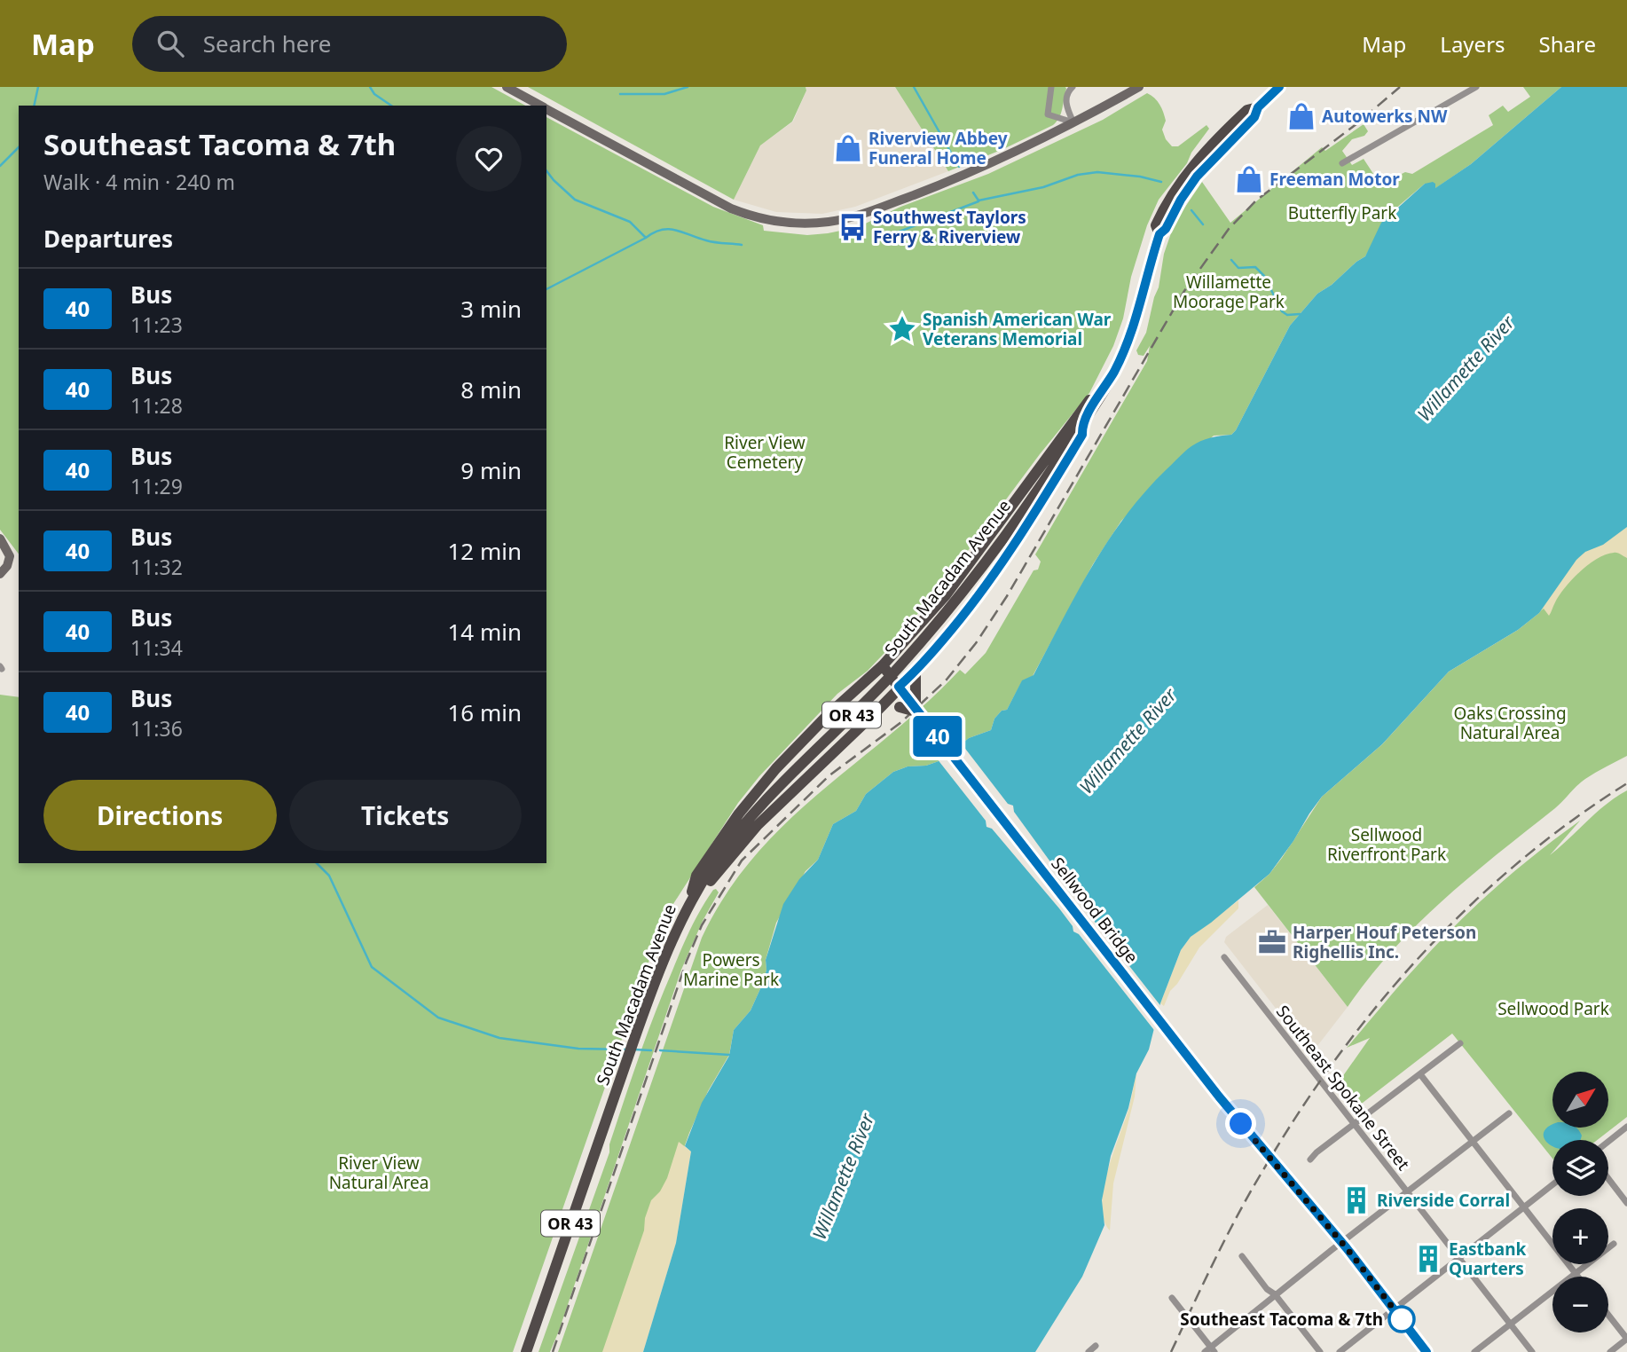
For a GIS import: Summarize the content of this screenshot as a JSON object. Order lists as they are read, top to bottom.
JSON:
{
  "streets": {
    "main road": ["South Macadam Avenue", "OR 43", "Sellwood Bridge"],
    "street": ["Southeast Spokane Street"]
  },
  "water": ["Willamette River"],
  "parks": [
    "Butterfly Park",
    "Willamette Moorage Park",
    "River View Cemetery",
    "Oaks Crossing Natural Area",
    "Sellwood Riverfront Park",
    "Powers Marine Park",
    "Sellwood Park",
    "River View Natural Area"
  ],
  "places": {
    "shop": ["Autowerks NW", "Riverview Abbey Funeral Home", "Freeman Motor"],
    "bus stop": ["Southwest Taylors Ferry & Riverview"],
    "place": ["Spanish American War Veterans Memorial"],
    "office": ["Harper Houf Peterson Righellis Inc."],
    "building": ["Riverside Corral", "Eastbank Quarters"],
    "other": ["Southeast Tacoma & 7th"]
  },
  "lines": ["bus line 40"],
  "north": "top right",
  "page": {
    "header": "Map",
    "search": "Search here",
    "nav": ["Map", "Layers", "Share"],
    "on_map": "40",
    "heading": [
      ["Southeast Tacoma & 7th", "Walk · 4 min · 240 m"],
      "Departures"
    ],
    "list": [
      {
        "mark": "40",
        "name": "Bus",
        "note": "11:23",
        "value": "3 min"
      },
      {
        "mark": "40",
        "name": "Bus",
        "note": "11:28",
        "value": "8 min"
      },
      {
        "mark": "40",
        "name": "Bus",
        "note": "11:29",
        "value": "9 min"
      },
      {
        "mark": "40",
        "name": "Bus",
        "note": "11:32",
        "value": "12 min"
      },
      {
        "mark": "40",
        "name": "Bus",
        "note": "11:34",
        "value": "14 min"
      },
      {
        "mark": "40",
        "name": "Bus",
        "note": "11:36",
        "value": "16 min"
      }
    ],
    "buttons": ["Directions", "Tickets"],
    "map_buttons": ["+", "−"]
  }
}
